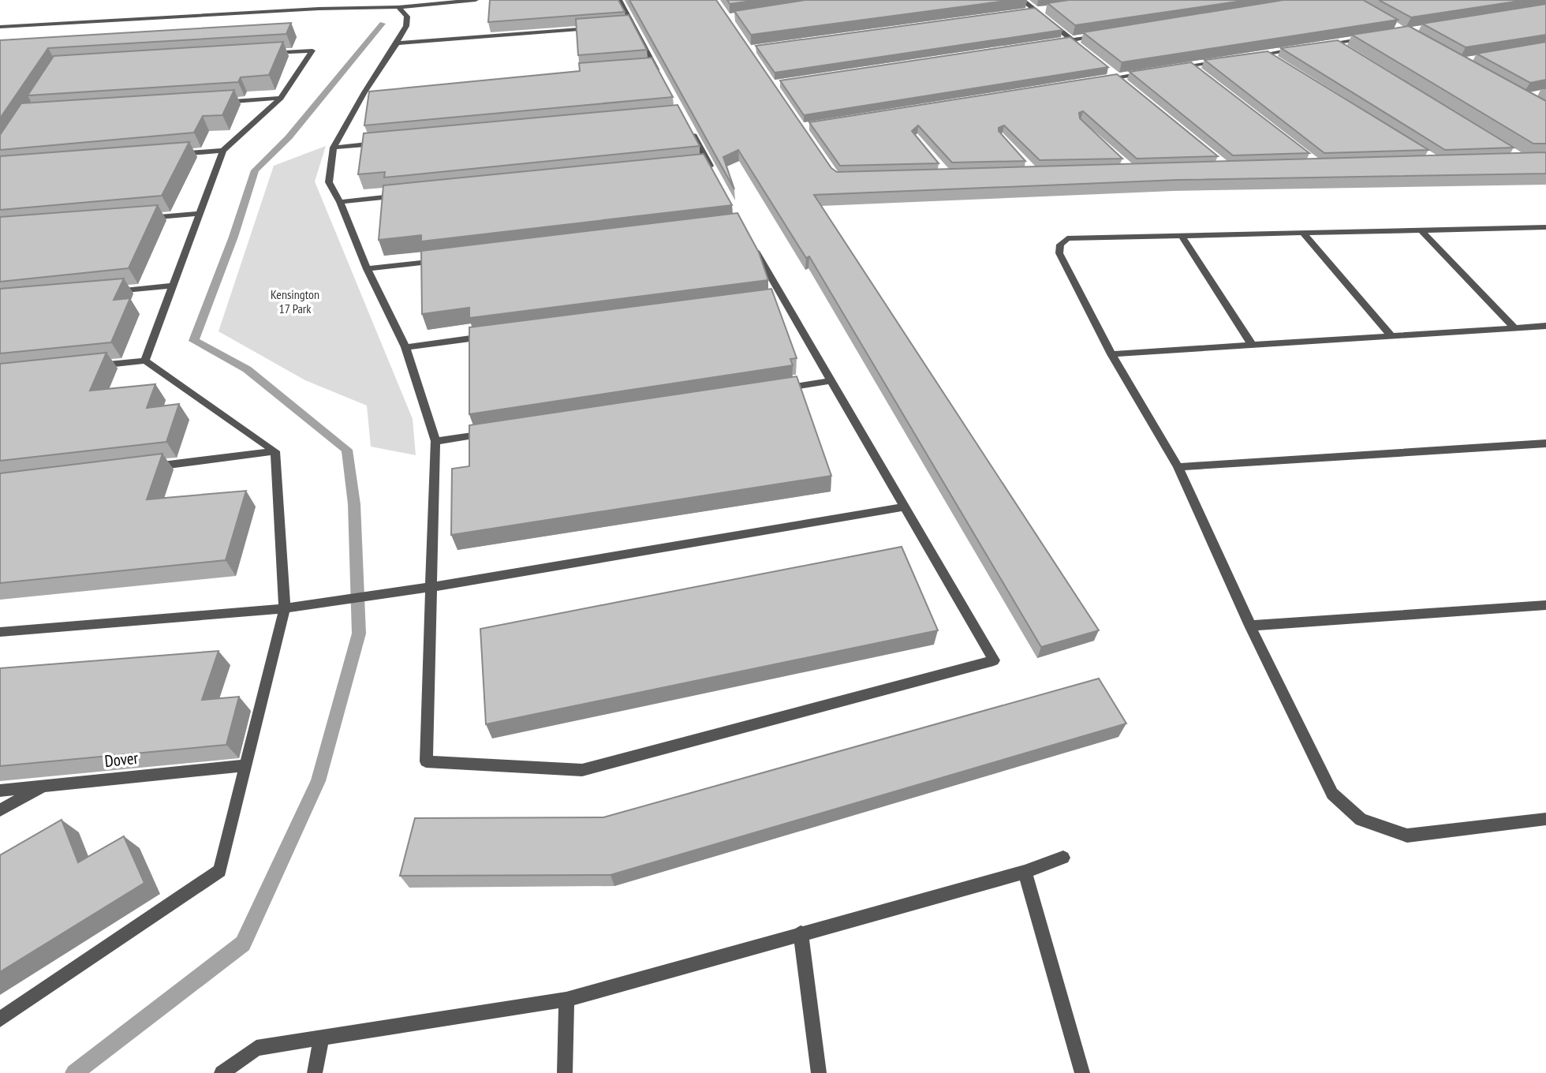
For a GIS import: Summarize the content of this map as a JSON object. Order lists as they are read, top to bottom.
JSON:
{
  "streets": {
    "street": ["Dover"]
  },
  "parks": ["Kensington 17 Park"]
}
